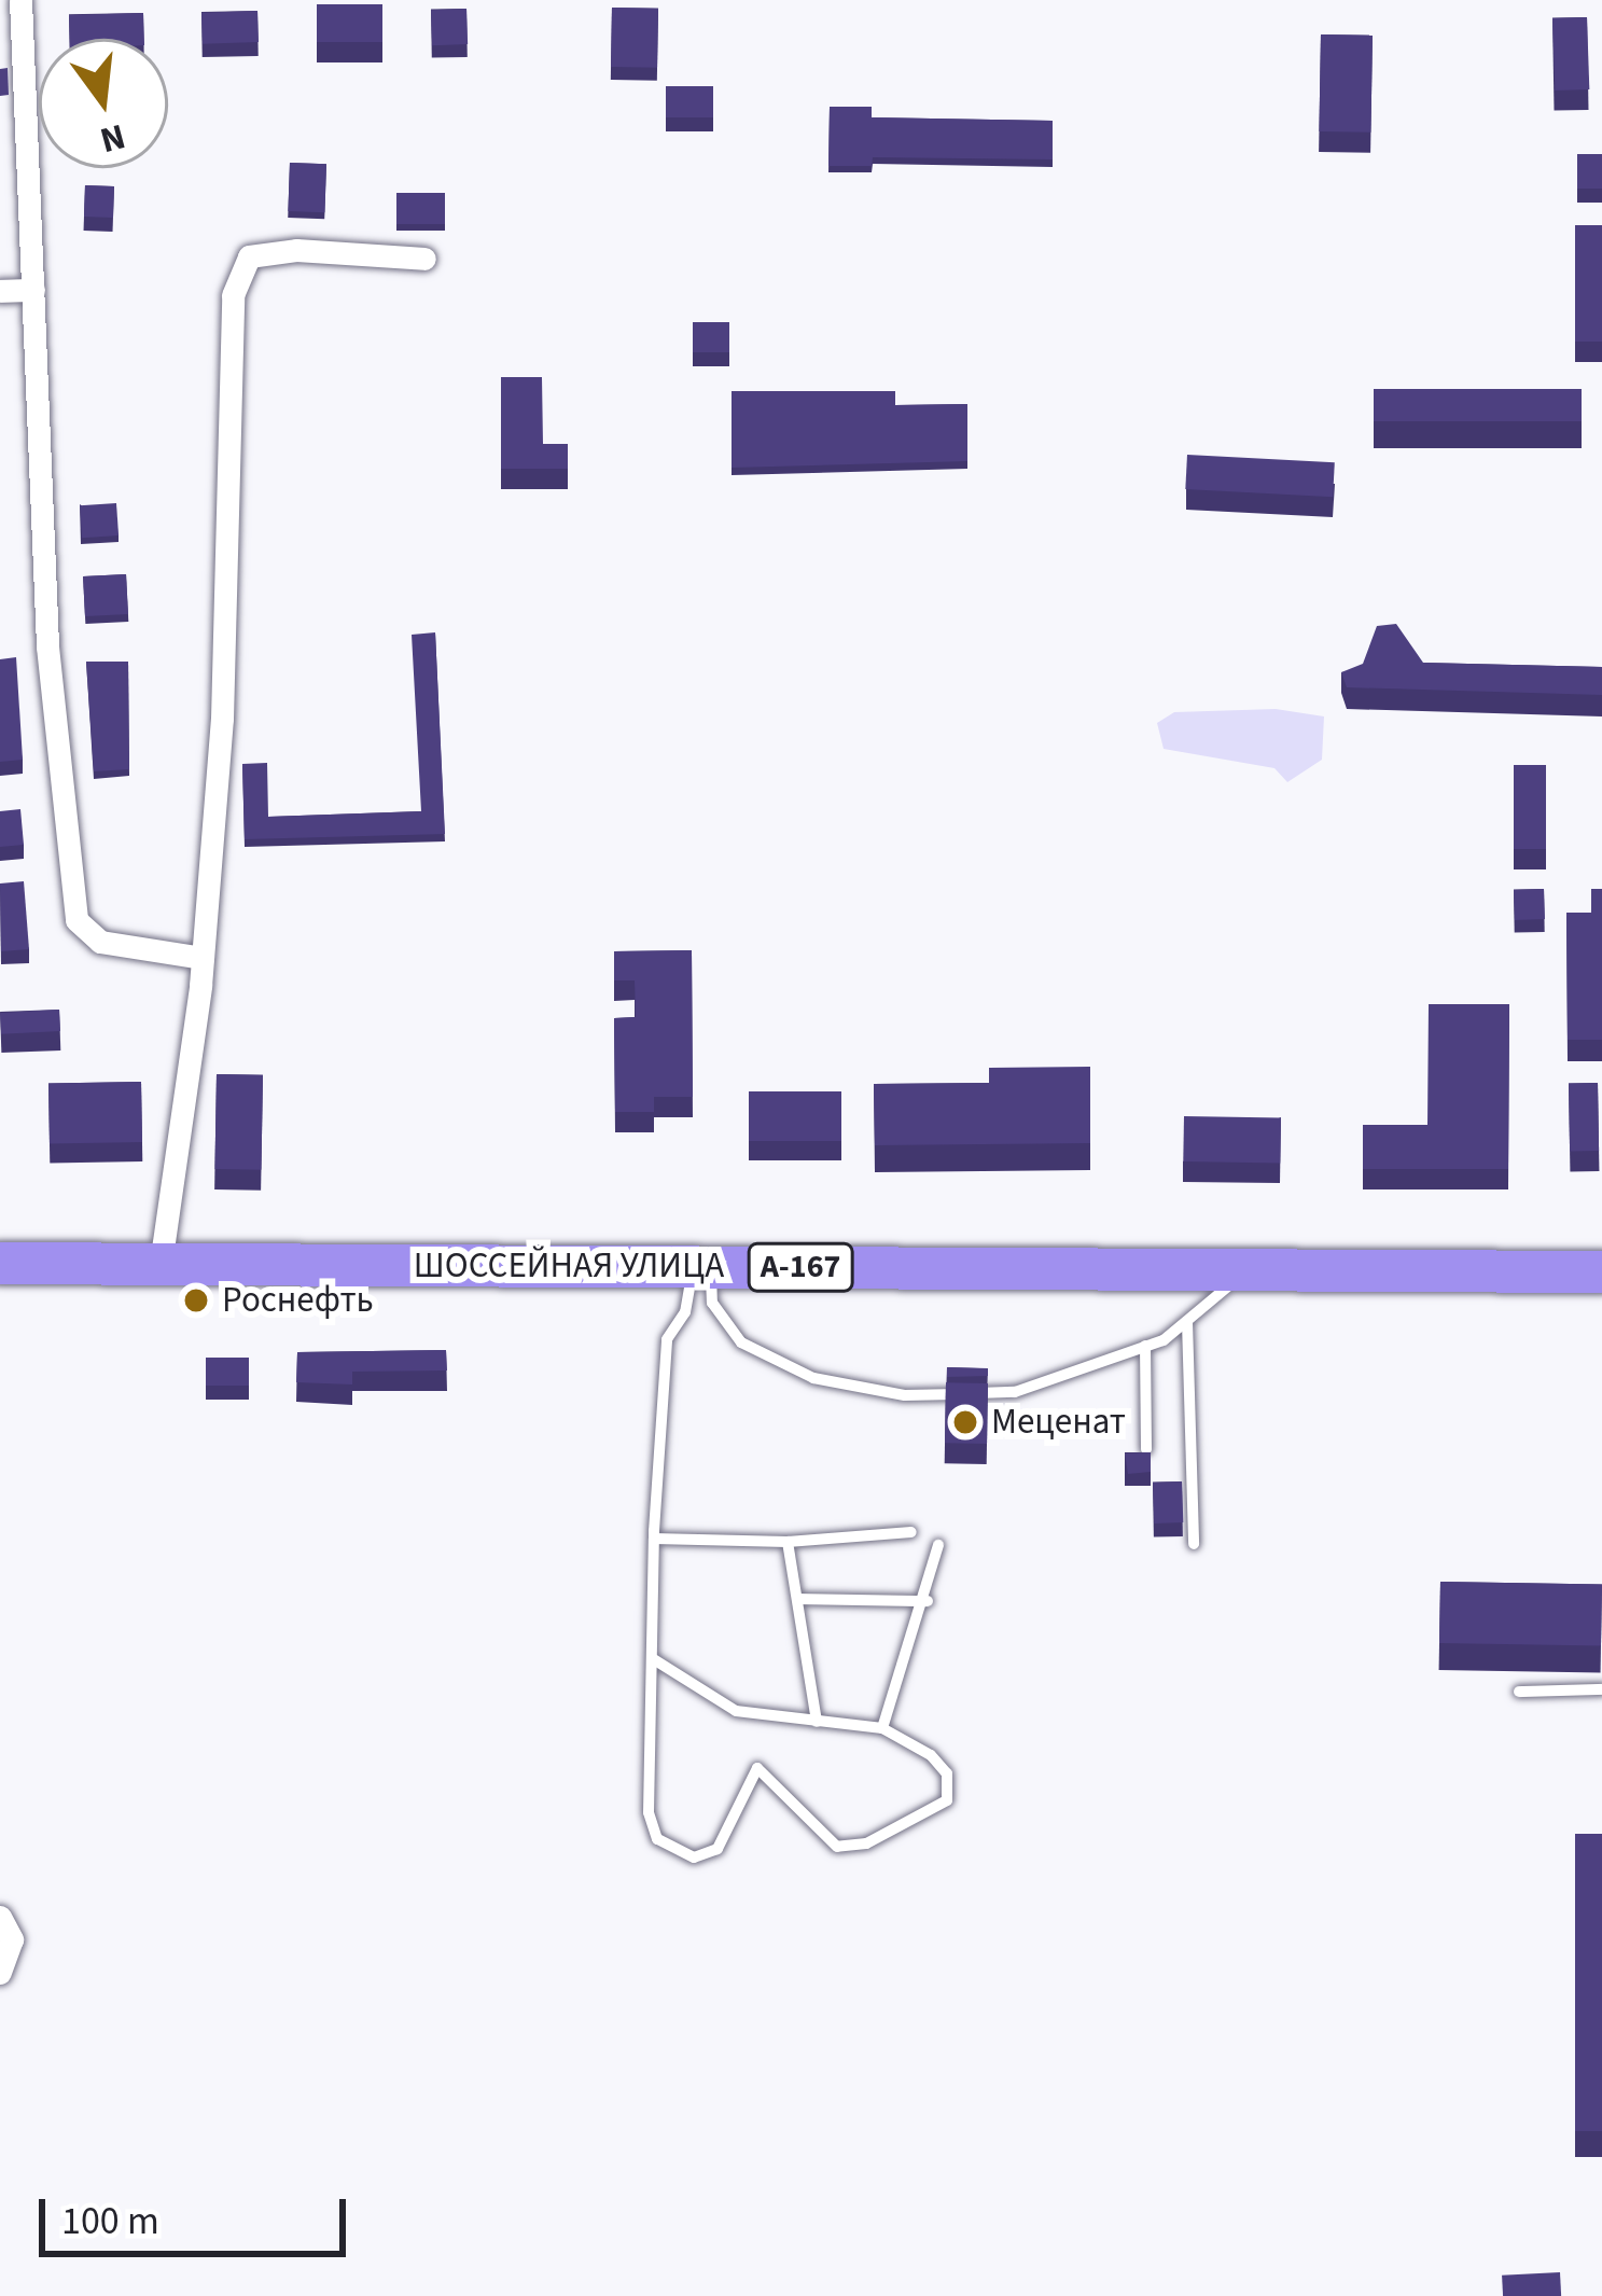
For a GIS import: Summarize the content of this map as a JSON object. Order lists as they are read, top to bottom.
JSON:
{
  "streets": {
    "highway": ["ШОССЕЙНАЯ УЛИЦА", "А-167"]
  },
  "places": ["Роснефть", "Меценат"],
  "scale_bar": "100 m",
  "north": "bottom"
}
